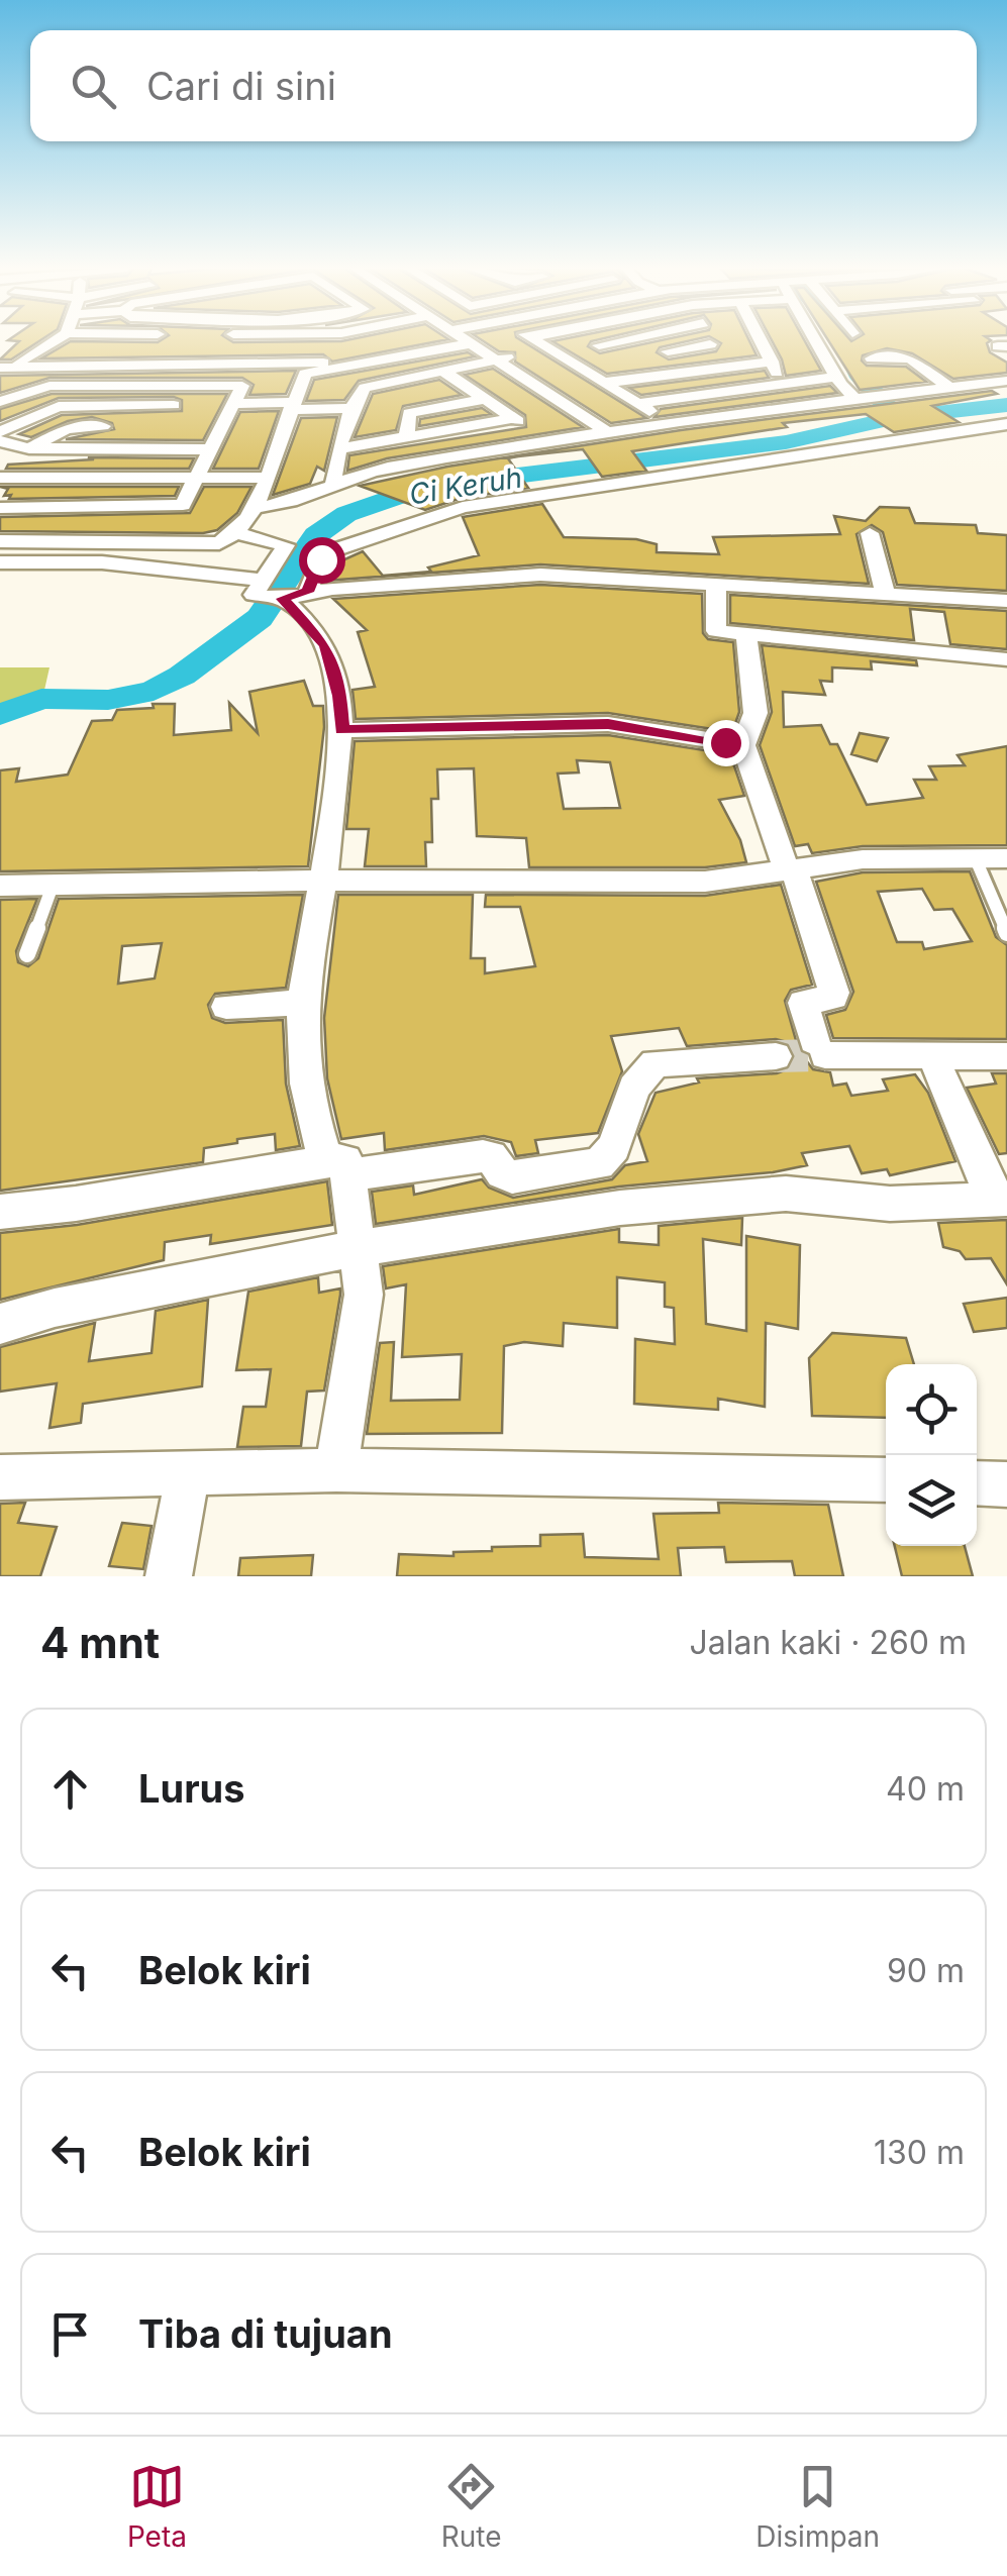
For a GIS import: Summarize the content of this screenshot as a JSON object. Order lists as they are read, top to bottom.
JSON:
{
  "water": ["Ci Keruh"],
  "page": {
    "search": "Cari di sini",
    "heading": ["4 mnt", "Jalan kaki · 260 m"],
    "list": [
      ["Lurus", "40 m"],
      ["Belok kiri", "90 m"],
      ["Belok kiri", "130 m"],
      "Tiba di tujuan"
    ],
    "nav": ["Peta", "Rute", "Disimpan"]
  }
}
